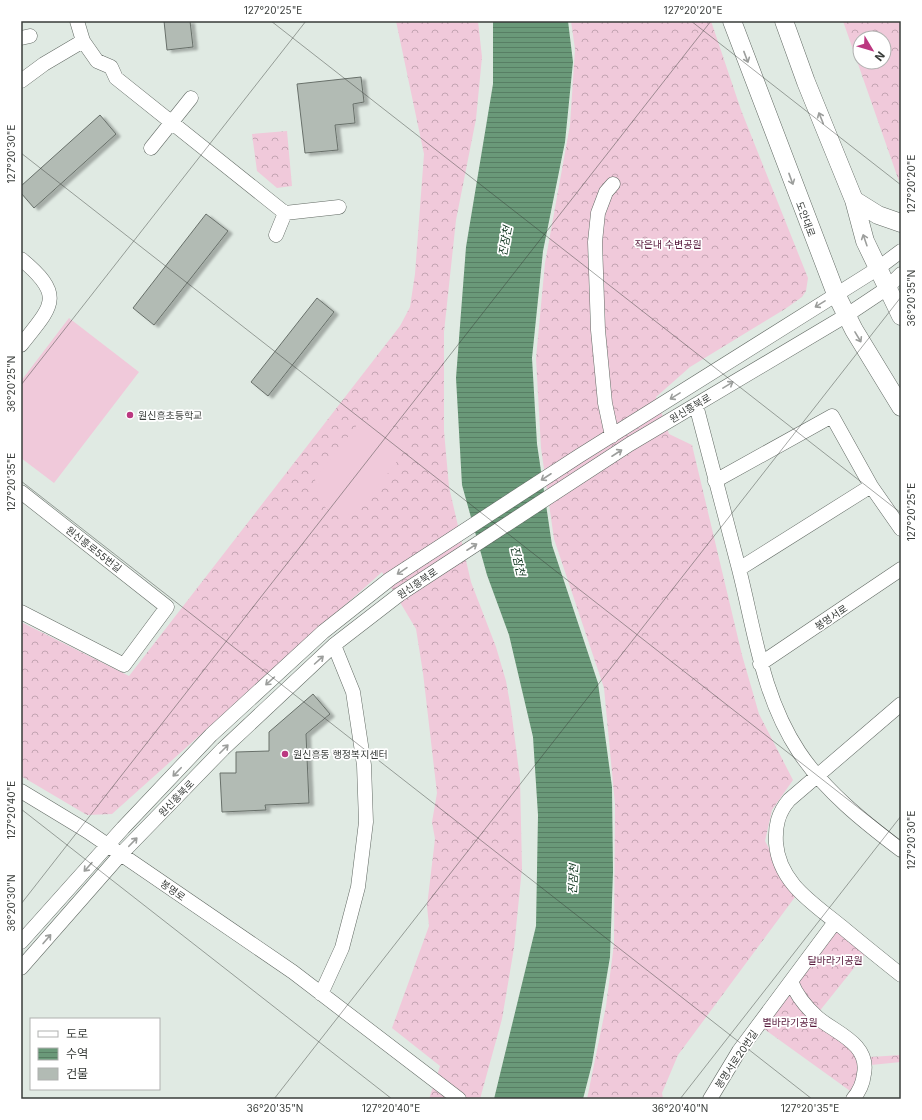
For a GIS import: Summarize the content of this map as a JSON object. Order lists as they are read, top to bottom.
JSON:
{
  "streets": {
    "main road": ["도안대로"],
    "street": [
      "원신흥북로",
      "원신흥로55번길",
      "봉명서로",
      "봉명로",
      "봉명서로20번길"
    ]
  },
  "crossings": [
    ["도안대로", "원신흥북로"],
    ["원신흥북로", "봉명로"]
  ],
  "water": ["진잠천"],
  "parks": ["작은내 수변공원", "달바라기공원", "별바라기공원"],
  "places": ["원신흥초등학교", "원신흥동 행정복지센터"],
  "legend": ["도로", "수역", "건물"],
  "north": "bottom right",
  "coordinates": [
    "127°20'25\"E",
    "127°20'20\"E",
    "127°20'30\"E",
    "36°20'35\"N",
    "36°20'25\"N",
    "127°20'35\"E",
    "127°20'40\"E",
    "36°20'30\"N",
    "36°20'40\"N"
  ]
}
